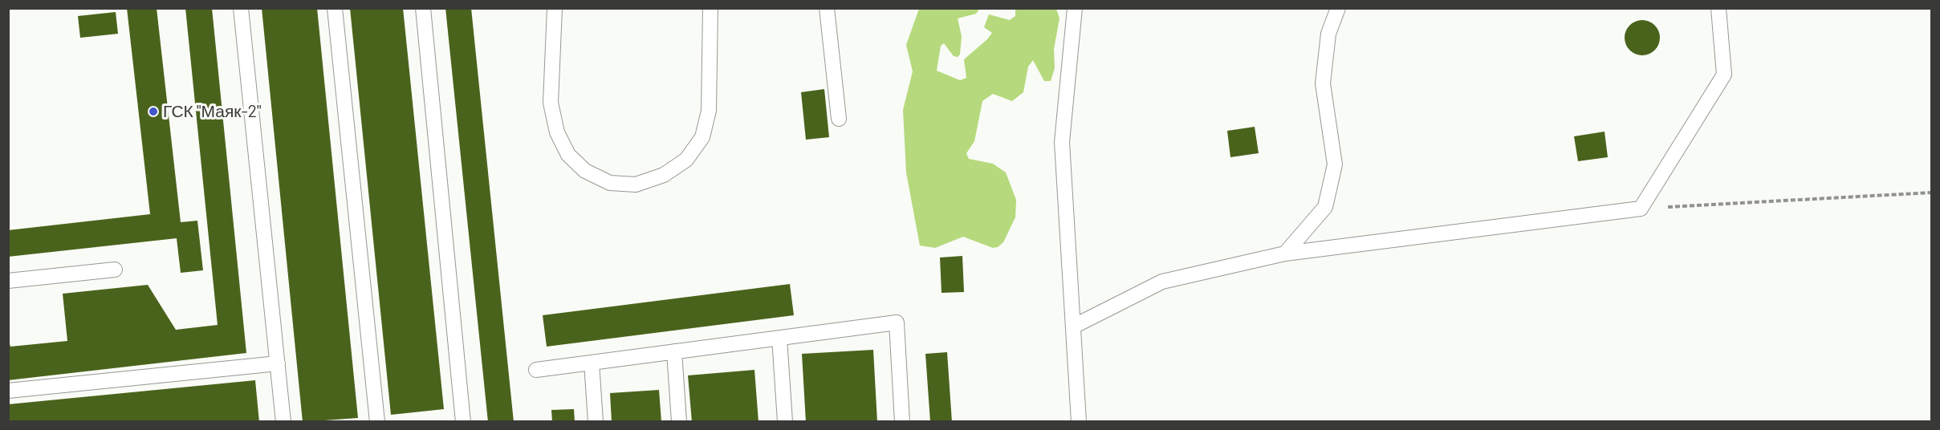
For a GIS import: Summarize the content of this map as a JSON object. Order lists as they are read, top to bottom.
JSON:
{
  "places": ["ГСК \"Маяк-2\""]
}
